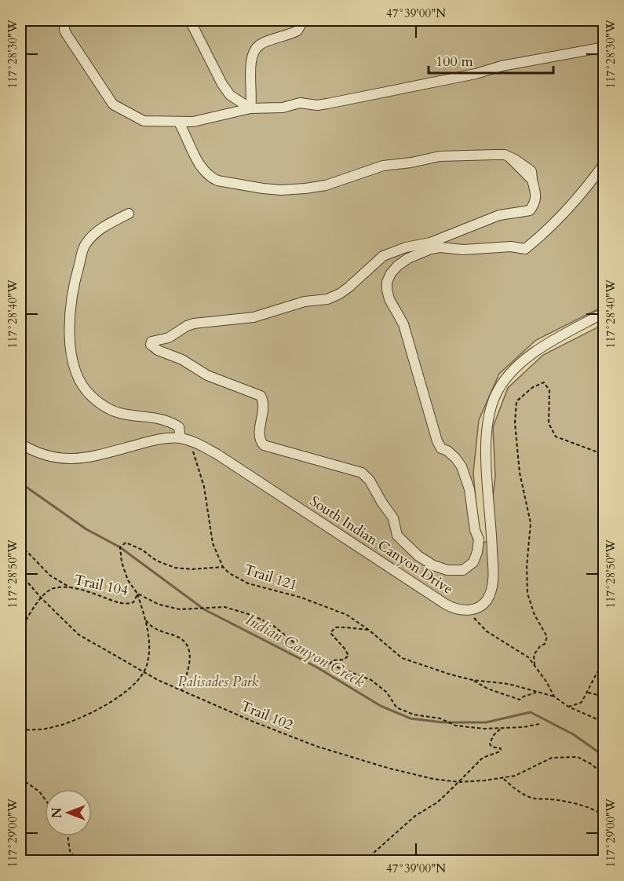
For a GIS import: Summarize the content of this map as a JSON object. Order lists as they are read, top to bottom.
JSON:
{
  "streets": {
    "street": ["South Indian Canyon Drive"],
    "path": ["Trail 121", "Trail 104", "Trail 102"]
  },
  "crossings": [
    ["Trail 104", "Trail 102"]
  ],
  "water": ["Indian Canyon Creek"],
  "parks": ["Palisades Park"],
  "scale_bar": "100 m",
  "north": "left",
  "coordinates": [
    "47°39'00\"N",
    "117°28'30\"W",
    "117°28'40\"W",
    "117°28'50\"W",
    "117°29'00\"W"
  ]
}
